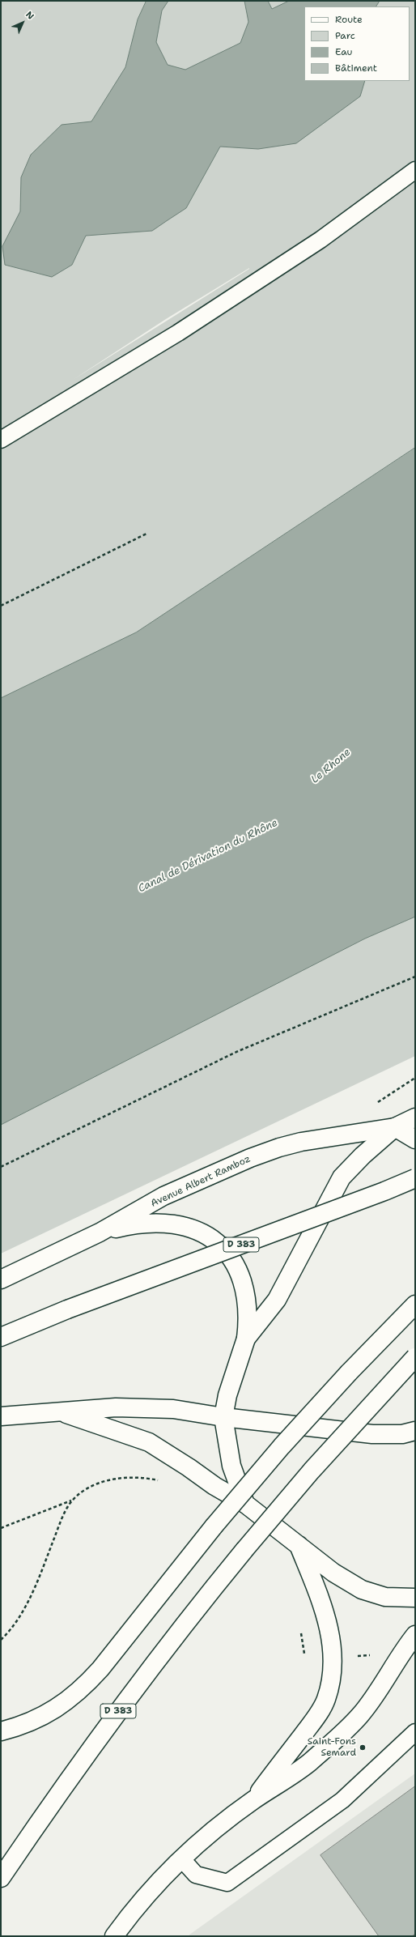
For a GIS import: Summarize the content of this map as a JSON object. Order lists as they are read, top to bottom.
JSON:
{
  "streets": {
    "main road": ["Avenue Albert Ramboz", "D 383"]
  },
  "water": ["Le Rhone", "Canal de Dérivation du Rhône"],
  "places": ["Saint-Fons Semard"],
  "legend": [
    "Route",
    "Parc",
    "Eau",
    "Bâtiment"
  ],
  "north": "top right"
}
